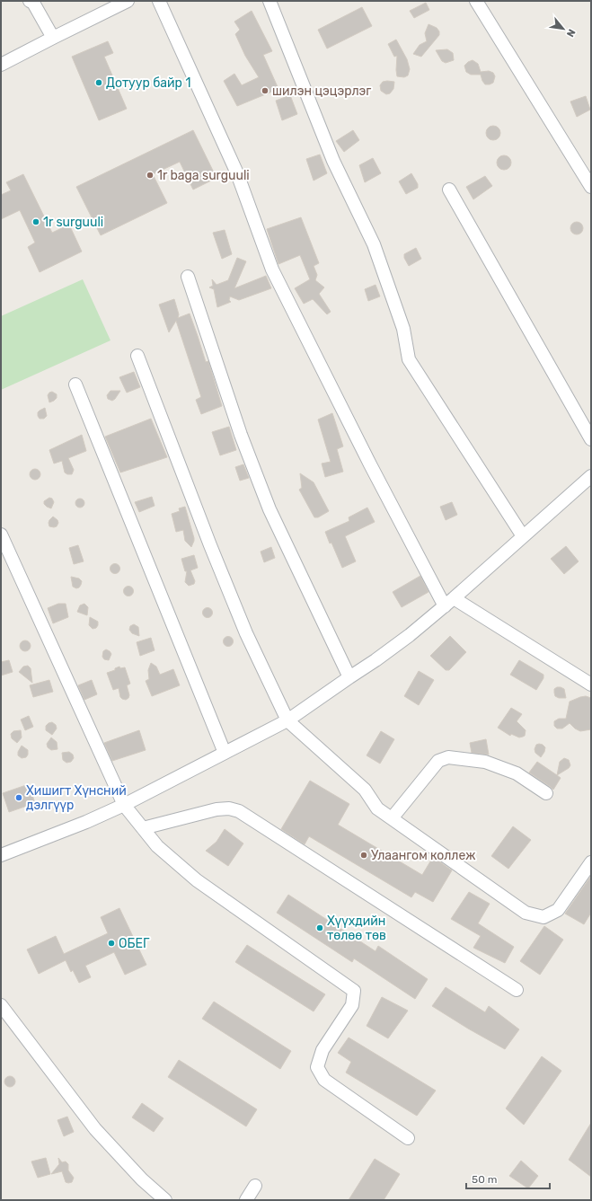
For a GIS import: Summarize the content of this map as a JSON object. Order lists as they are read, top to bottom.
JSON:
{
  "places": [
    "Дотуур байр 1",
    "шилэн цэцэрлэг",
    "1r baga surguuli",
    "1r surguuli",
    "Хишигт Хүнсний дэлгүүр",
    "Улаангом коллеж",
    "Хүүхдийн төлөө төв",
    "ОБЕГ"
  ],
  "scale_bar": "50 m",
  "north": "bottom right"
}
